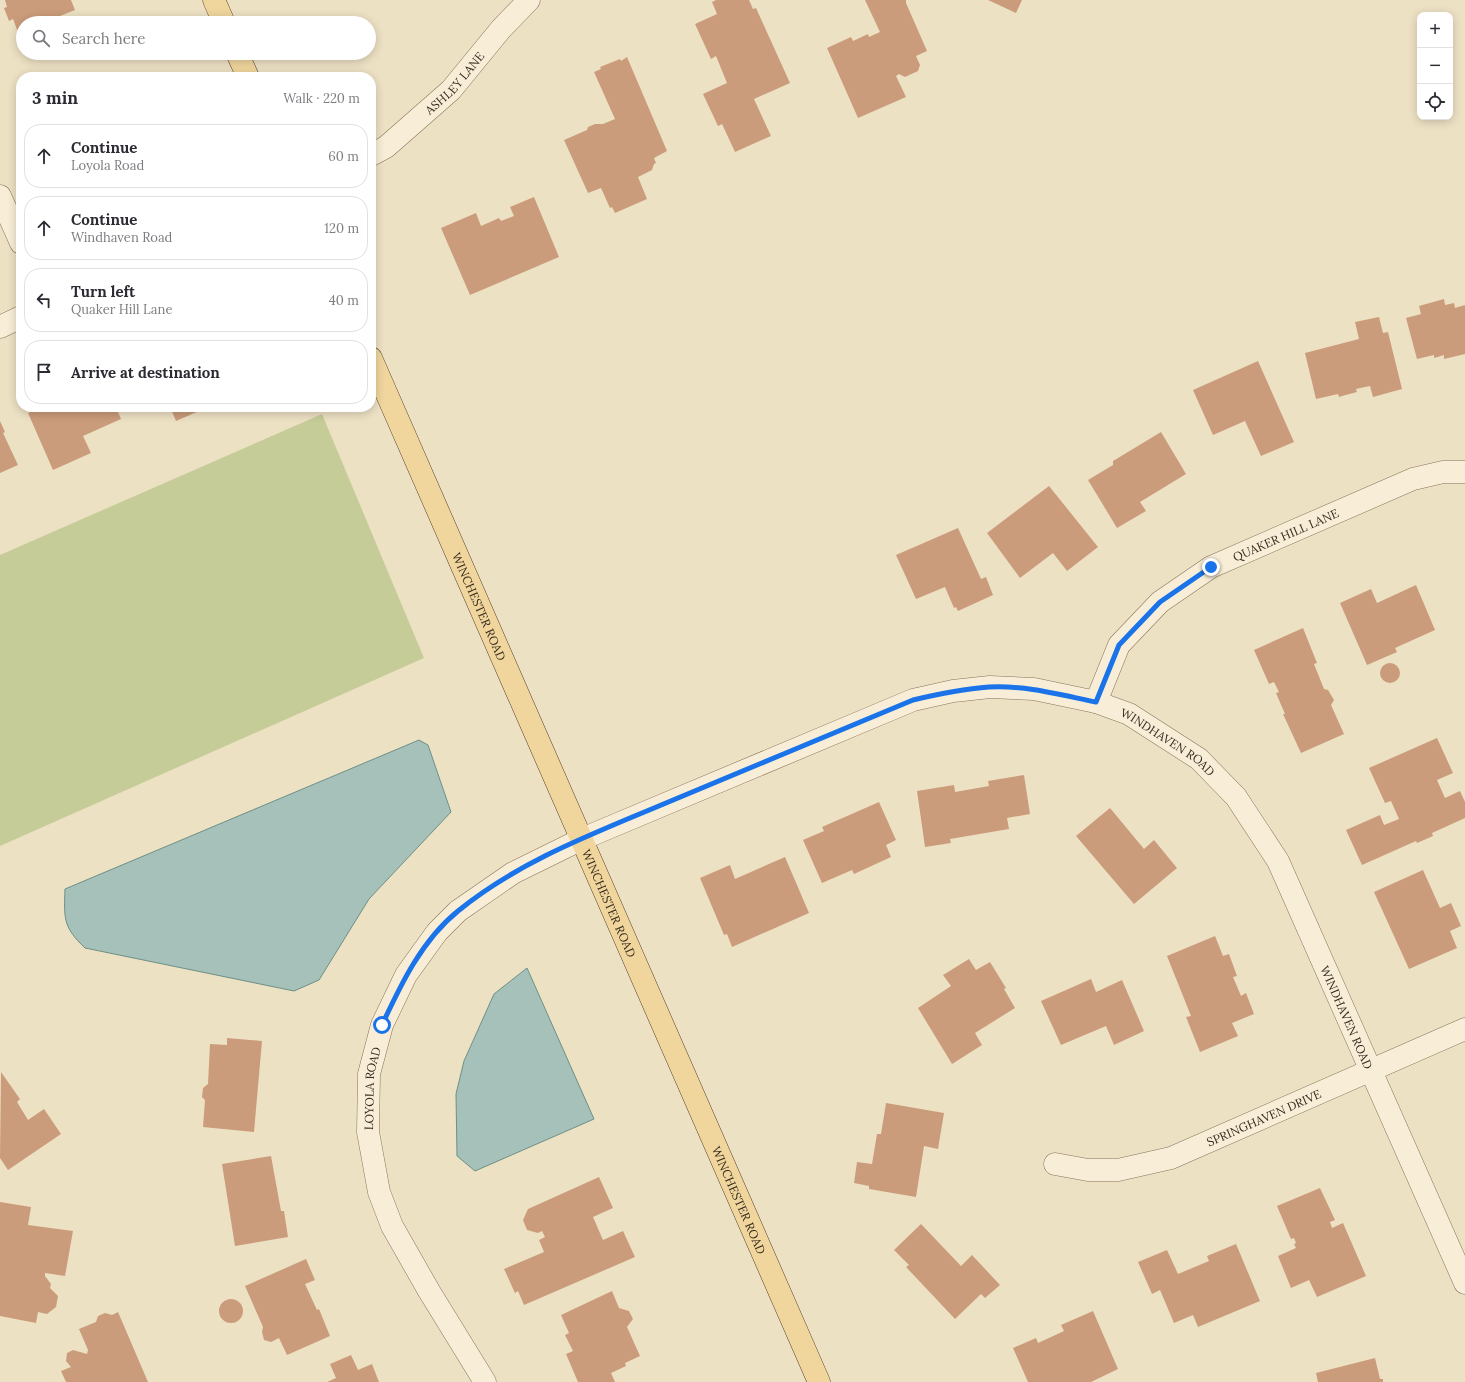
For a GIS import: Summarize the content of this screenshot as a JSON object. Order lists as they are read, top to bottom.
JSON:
{
  "streets": {
    "main road": ["WINCHESTER ROAD"],
    "street": [
      "ASHLEY LANE",
      "QUAKER HILL LANE",
      "WINDHAVEN ROAD",
      "LOYOLA ROAD",
      "SPRINGHAVEN DRIVE"
    ]
  },
  "crossings": [
    ["QUAKER HILL LANE", "WINDHAVEN ROAD"],
    ["WINCHESTER ROAD", "WINDHAVEN ROAD"],
    ["WINCHESTER ROAD", "LOYOLA ROAD"],
    ["WINDHAVEN ROAD", "LOYOLA ROAD"],
    ["WINDHAVEN ROAD", "SPRINGHAVEN DRIVE"]
  ],
  "page": {
    "map_buttons": ["+", "−"],
    "search": "Search here",
    "heading": ["3 min", "Walk · 220 m"],
    "list": [
      ["Continue", "Loyola Road", "60 m"],
      ["Continue", "Windhaven Road", "120 m"],
      ["Turn left", "Quaker Hill Lane", "40 m"],
      "Arrive at destination"
    ]
  }
}
